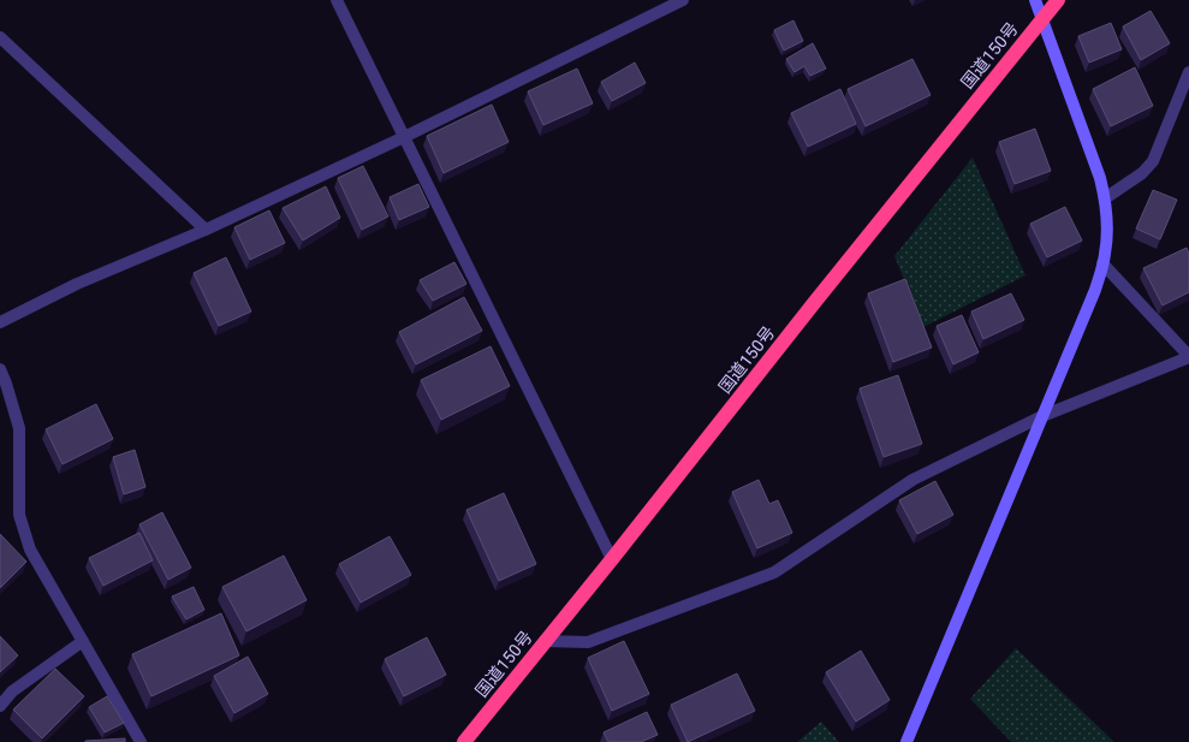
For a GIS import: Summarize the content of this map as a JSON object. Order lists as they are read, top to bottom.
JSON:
{
  "streets": {
    "highway": ["国道150号"]
  }
}
